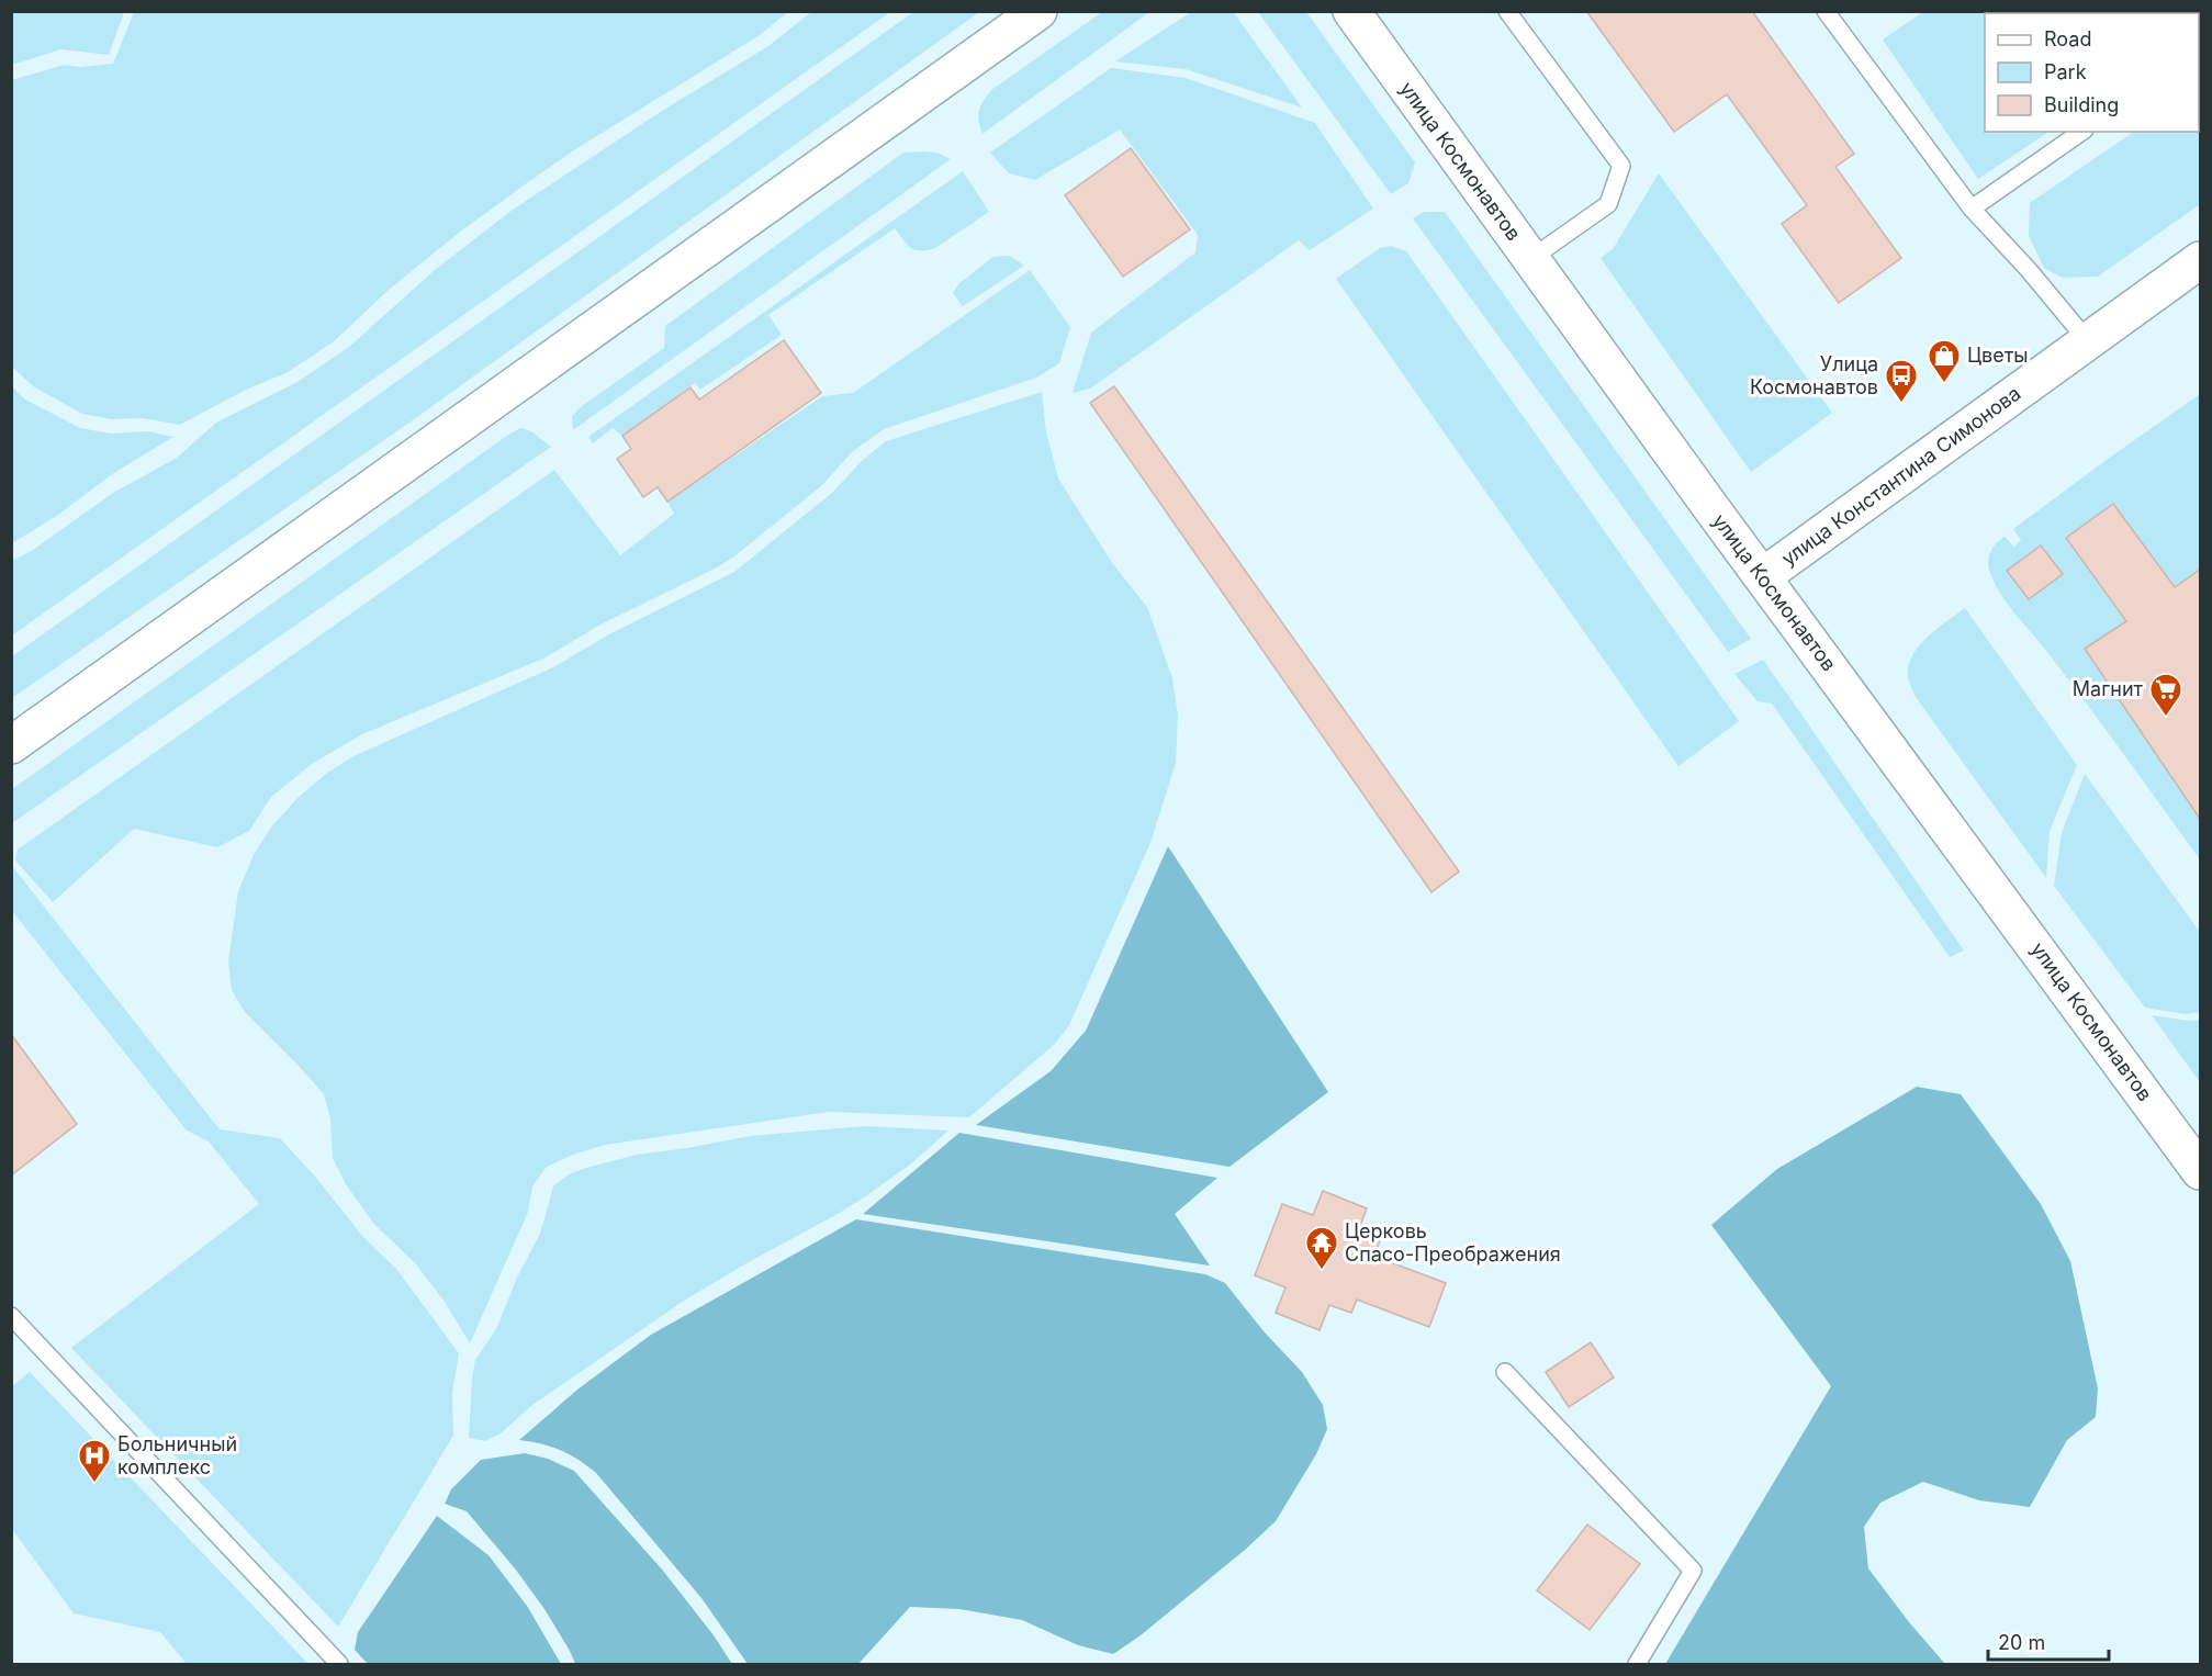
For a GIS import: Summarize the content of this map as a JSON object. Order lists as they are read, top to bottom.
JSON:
{
  "streets": {
    "main road": ["улица Космонавтов", "улица Константина Симонова"]
  },
  "crossings": [
    ["улица Космонавтов", "улица Константина Симонова"]
  ],
  "places": {
    "shop": ["Цветы"],
    "bus stop": ["Улица Космонавтов"],
    "supermarket": ["Магнит"],
    "temple": ["Церковь Спасо-Преображения"],
    "hospital": ["Больничный комплекс"]
  },
  "legend": ["Road", "Park", "Building"],
  "scale_bar": "20 m"
}
